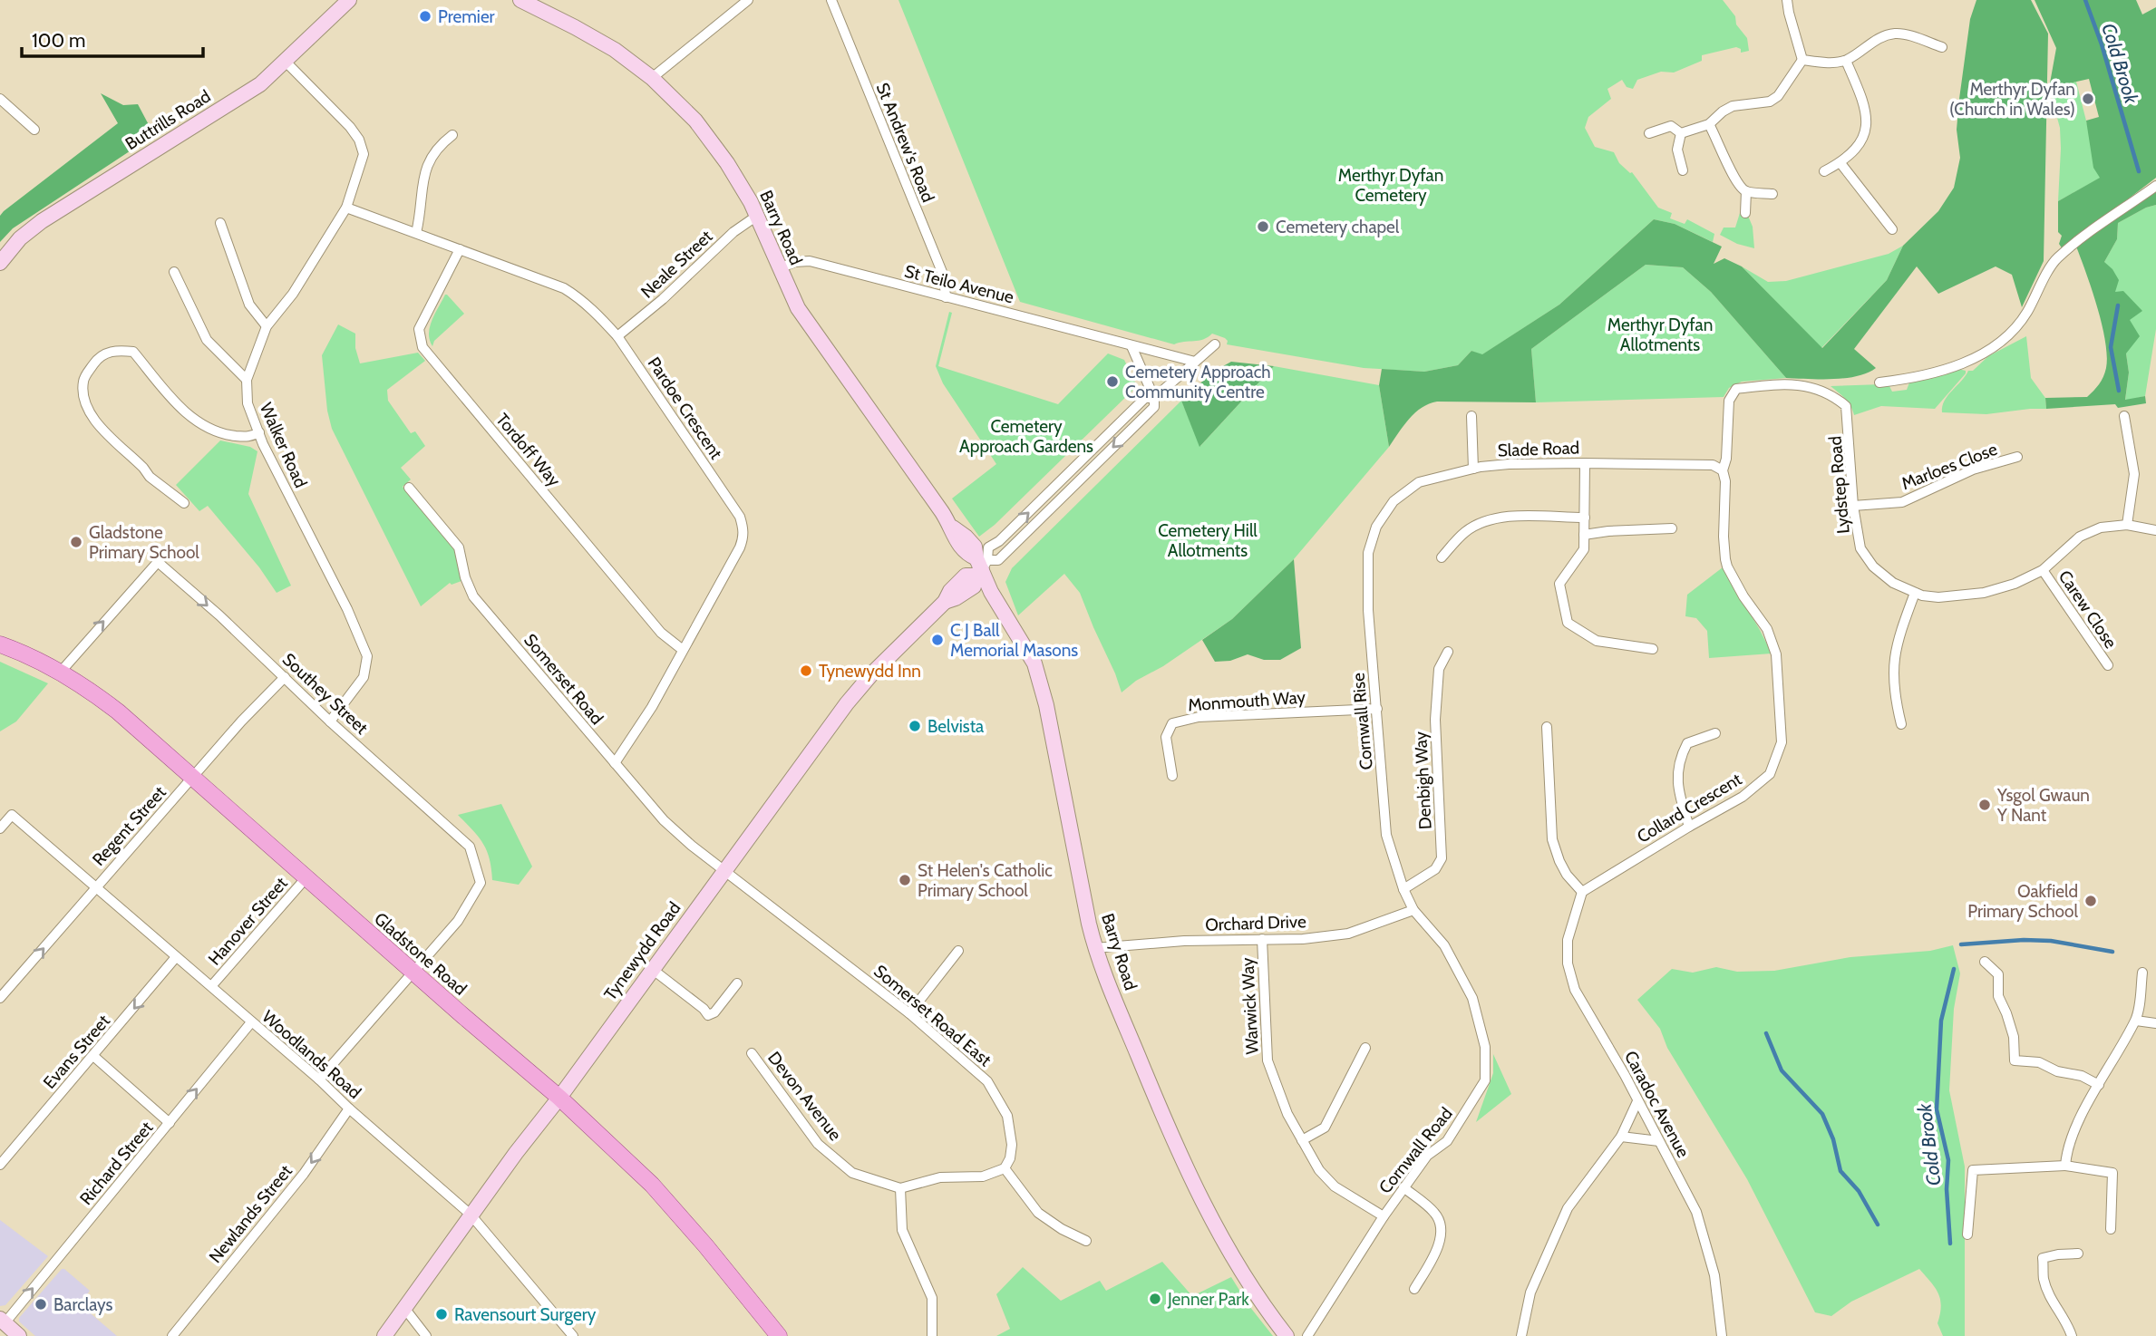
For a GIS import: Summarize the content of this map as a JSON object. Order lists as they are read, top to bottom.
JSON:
{
  "streets": {
    "main road": ["Gladstone Road"],
    "street": [
      "Buttrills Road",
      "St Andrew's Road",
      "Barry Road",
      "Neale Street",
      "St Teilo Avenue",
      "Pardoe Crescent",
      "Walker Road",
      "Slade Road",
      "Tordoff Way",
      "Marloes Close",
      "Lydstep Road",
      "Carew Close",
      "Somerset Road",
      "Southey Street",
      "Monmouth Way",
      "Cornwall Rise",
      "Denbigh Way",
      "Collard Crescent",
      "Regent Street",
      "Hanover Street",
      "Orchard Drive",
      "Tynewydd Road",
      "Warwick Way",
      "Somerset Road East",
      "Evans Street",
      "Woodlands Road",
      "Devon Avenue",
      "Caradoc Avenue",
      "Cornwall Road",
      "Richard Street",
      "Newlands Street"
    ]
  },
  "crossings": [
    ["Buttrills Road", "Walker Road"],
    ["St Andrew's Road", "St Teilo Avenue"],
    ["Barry Road", "Neale Street"],
    ["Barry Road", "St Teilo Avenue"],
    ["Barry Road", "Orchard Drive"],
    ["Barry Road", "Tynewydd Road"],
    ["Neale Street", "Pardoe Crescent"],
    ["Pardoe Crescent", "Walker Road"],
    ["Pardoe Crescent", "Tordoff Way"],
    ["Pardoe Crescent", "Somerset Road"],
    ["Walker Road", "Southey Street"],
    ["Slade Road", "Cornwall Rise"],
    ["Slade Road", "Collard Crescent"],
    ["Marloes Close", "Lydstep Road"],
    ["Lydstep Road", "Carew Close"],
    ["Lydstep Road", "Collard Crescent"],
    ["Somerset Road", "Tynewydd Road"],
    ["Somerset Road", "Somerset Road East"],
    ["Southey Street", "Regent Street"],
    ["Southey Street", "Gladstone Road"],
    ["Monmouth Way", "Cornwall Rise"],
    ["Cornwall Rise", "Denbigh Way"],
    ["Cornwall Rise", "Orchard Drive"],
    ["Cornwall Rise", "Cornwall Road"],
    ["Collard Crescent", "Caradoc Avenue"],
    ["Regent Street", "Gladstone Road"],
    ["Regent Street", "Woodlands Road"],
    ["Hanover Street", "Gladstone Road"],
    ["Hanover Street", "Woodlands Road"],
    ["Orchard Drive", "Warwick Way"],
    ["Orchard Drive", "Cornwall Road"],
    ["Tynewydd Road", "Gladstone Road"],
    ["Tynewydd Road", "Somerset Road East"],
    ["Tynewydd Road", "Woodlands Road"],
    ["Warwick Way", "Cornwall Road"],
    ["Evans Street", "Woodlands Road"],
    ["Woodlands Road", "Richard Street"],
    ["Woodlands Road", "Newlands Street"]
  ],
  "one_way": ["Evans Street", "Richard Street", "Newlands Street"],
  "water": ["Cold Brook"],
  "parks": [
    "Merthyr Dyfan Cemetery",
    "Merthyr Dyfan Allotments",
    "Cemetery Approach Gardens",
    "Cemetery Hill Allotments"
  ],
  "places": [
    "Premier",
    "Merthyr Dyfan (Church in Wales)",
    "Cemetery chapel",
    "Cemetery Approach Community Centre",
    "Gladstone Primary School",
    "C J Ball Memorial Masons",
    "Tynewydd Inn",
    "Belvista",
    "Ysgol Gwaun Y Nant",
    "St Helen's Catholic Primary School",
    "Oakfield Primary School",
    "Jenner Park",
    "Barclays",
    "Ravensourt Surgery"
  ],
  "scale_bar": "100 m"
}
